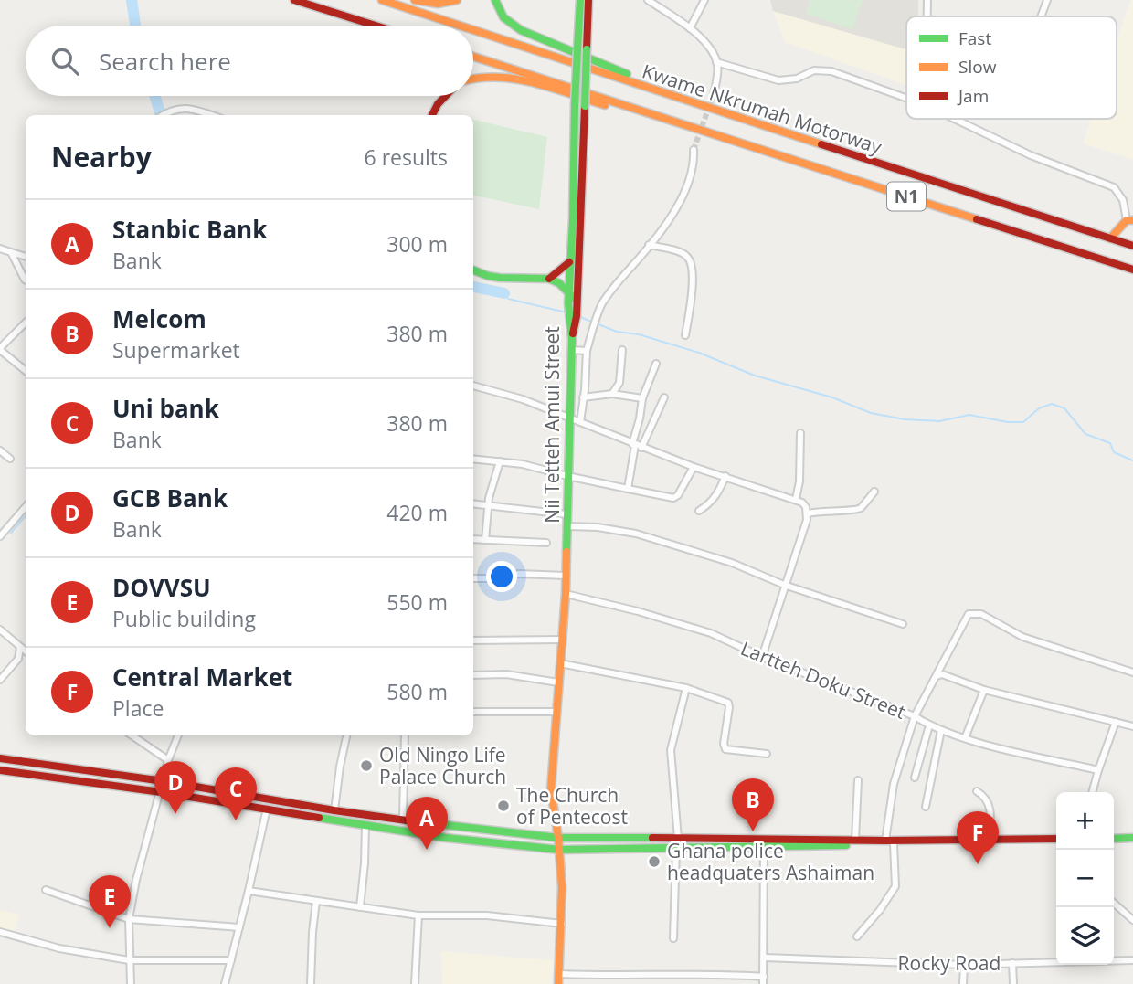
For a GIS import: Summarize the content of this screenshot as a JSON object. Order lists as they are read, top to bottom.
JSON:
{
  "streets": {
    "main road": ["Kwame Nkrumah Motorway", "N1", "Nii Tetteh Amui Street"],
    "street": ["Lartteh Doku Street", "Rocky Road"]
  },
  "crossings": [
    ["Nii Tetteh Amui Street", "Lartteh Doku Street"]
  ],
  "places": ["Old Ningo Life Palace Church", "The Church of Pentecost", "Ghana police headquaters Ashaiman"],
  "legend": ["Fast", "Slow", "Jam"],
  "page": {
    "search": "Search here",
    "heading": ["Nearby", "6 results"],
    "list": [
      {
        "mark": "A",
        "name": "Stanbic Bank",
        "note": "Bank",
        "value": "300 m"
      },
      {
        "mark": "B",
        "name": "Melcom",
        "note": "Supermarket",
        "value": "380 m"
      },
      {
        "mark": "C",
        "name": "Uni bank",
        "note": "Bank",
        "value": "380 m"
      },
      {
        "mark": "D",
        "name": "GCB Bank",
        "note": "Bank",
        "value": "420 m"
      },
      {
        "mark": "E",
        "name": "DOVVSU",
        "note": "Public building",
        "value": "550 m"
      },
      {
        "mark": "F",
        "name": "Central Market",
        "note": "Place",
        "value": "580 m"
      }
    ],
    "pins": [
      "D",
      "C",
      "B",
      "A",
      "F",
      "E"
    ],
    "map_buttons": ["+", "−"]
  }
}
